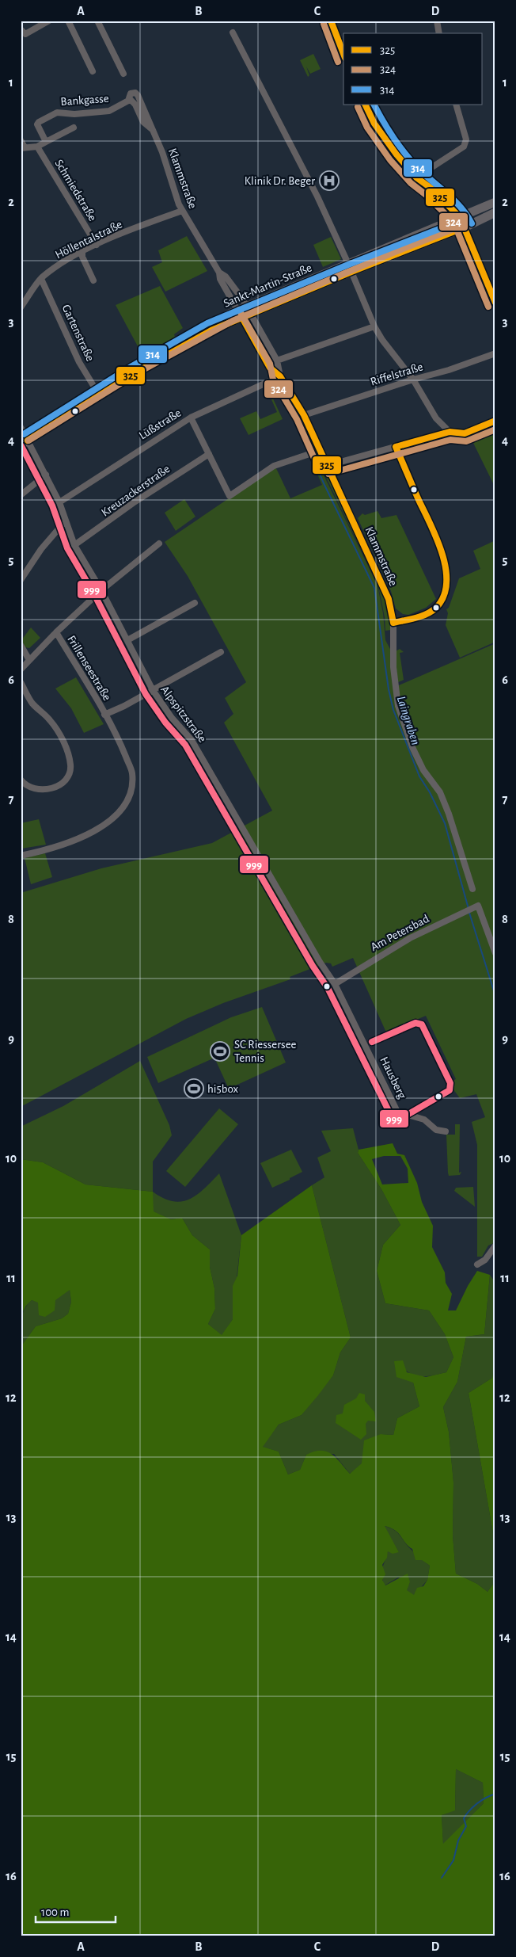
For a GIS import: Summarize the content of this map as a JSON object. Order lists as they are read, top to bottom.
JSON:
{
  "streets": {
    "main road": ["Sankt-Martin-Straße"],
    "street": [
      "Bankgasse",
      "Klammstraße",
      "Schmiedstraße",
      "Höllentalstraße",
      "Gartenstraße",
      "Riffelstraße",
      "Lüßstraße",
      "Kreuzackerstraße",
      "Frillenseestraße",
      "Alpspitzstraße",
      "Am Petersbad",
      "Hausberg"
    ]
  },
  "crossings": [
    ["Bankgasse", "Klammstraße"],
    ["Klammstraße", "Höllentalstraße"],
    ["Klammstraße", "Sankt-Martin-Straße"],
    ["Klammstraße", "Riffelstraße"],
    ["Klammstraße", "Lüßstraße"],
    ["Schmiedstraße", "Höllentalstraße"],
    ["Höllentalstraße", "Gartenstraße"],
    ["Sankt-Martin-Straße", "Gartenstraße"],
    ["Sankt-Martin-Straße", "Alpspitzstraße"],
    ["Lüßstraße", "Alpspitzstraße"],
    ["Kreuzackerstraße", "Alpspitzstraße"],
    ["Frillenseestraße", "Alpspitzstraße"],
    ["Alpspitzstraße", "Am Petersbad"],
    ["Alpspitzstraße", "Hausberg"],
    ["Am Petersbad", "Hausberg"]
  ],
  "water": ["Laingraben"],
  "places": {
    "hospital": ["Klinik Dr. Beger"],
    "sports": ["SC Riessersee Tennis", "hi5box"]
  },
  "lines": [
    "transit line 325",
    "transit line 324",
    "transit line 314",
    "transit line 999"
  ],
  "legend": ["325", "324", "314"],
  "scale_bar": "100 m",
  "grid": {
    "columns": [
      "A",
      "B",
      "C",
      "D"
    ],
    "rows": [
      "1",
      "2",
      "3",
      "4",
      "5",
      "6",
      "7",
      "8",
      "9",
      "10",
      "11",
      "12",
      "13",
      "14",
      "15",
      "16"
    ]
  }
}
